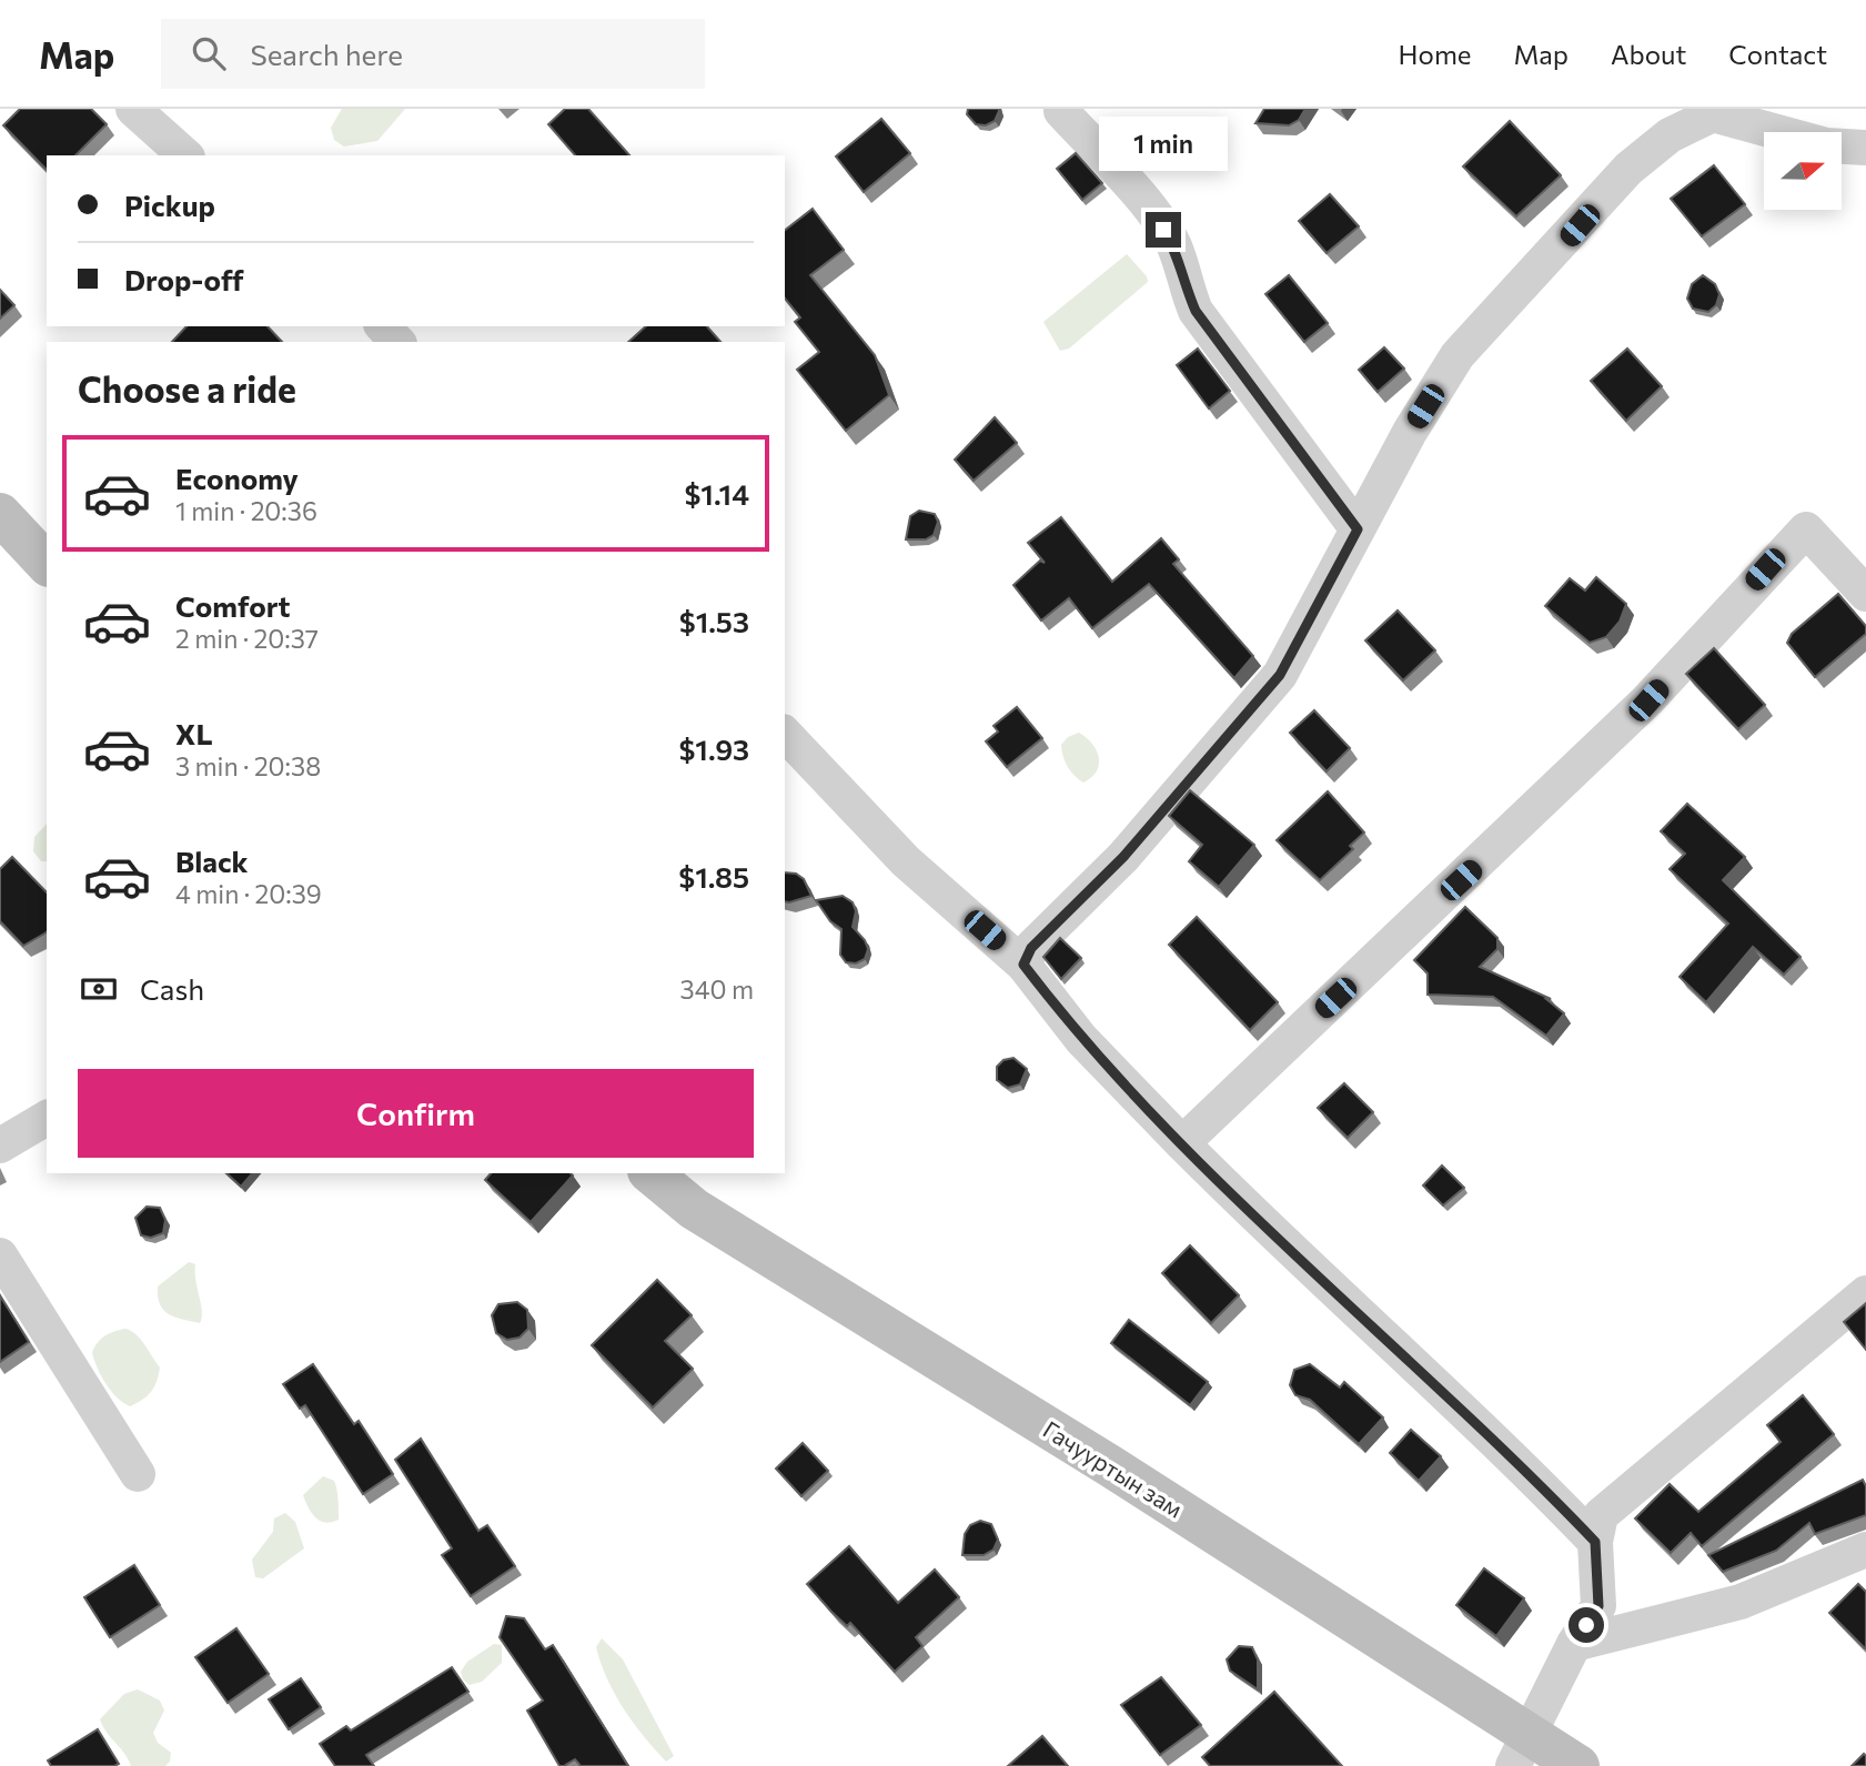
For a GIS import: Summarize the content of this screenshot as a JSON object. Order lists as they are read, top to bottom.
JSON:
{
  "streets": {
    "main road": ["Гачууртын зам"]
  },
  "north": "right",
  "page": {
    "header": "Map",
    "search": "Search here",
    "nav": [
      "Home",
      "Map",
      "About",
      "Contact"
    ],
    "bubble": "1 min",
    "banner": ["Pickup", "Drop-off"],
    "heading": "Choose a ride",
    "list": [
      {
        "name": "Economy",
        "note": "1 min · 20:36",
        "value": "$1.14"
      },
      {
        "name": "Comfort",
        "note": "2 min · 20:37",
        "value": "$1.53"
      },
      {
        "name": "XL",
        "note": "3 min · 20:38",
        "value": "$1.93"
      },
      {
        "name": "Black",
        "note": "4 min · 20:39",
        "value": "$1.85"
      }
    ],
    "pay": ["Cash", "340 m"],
    "buttons": "Confirm"
  }
}
